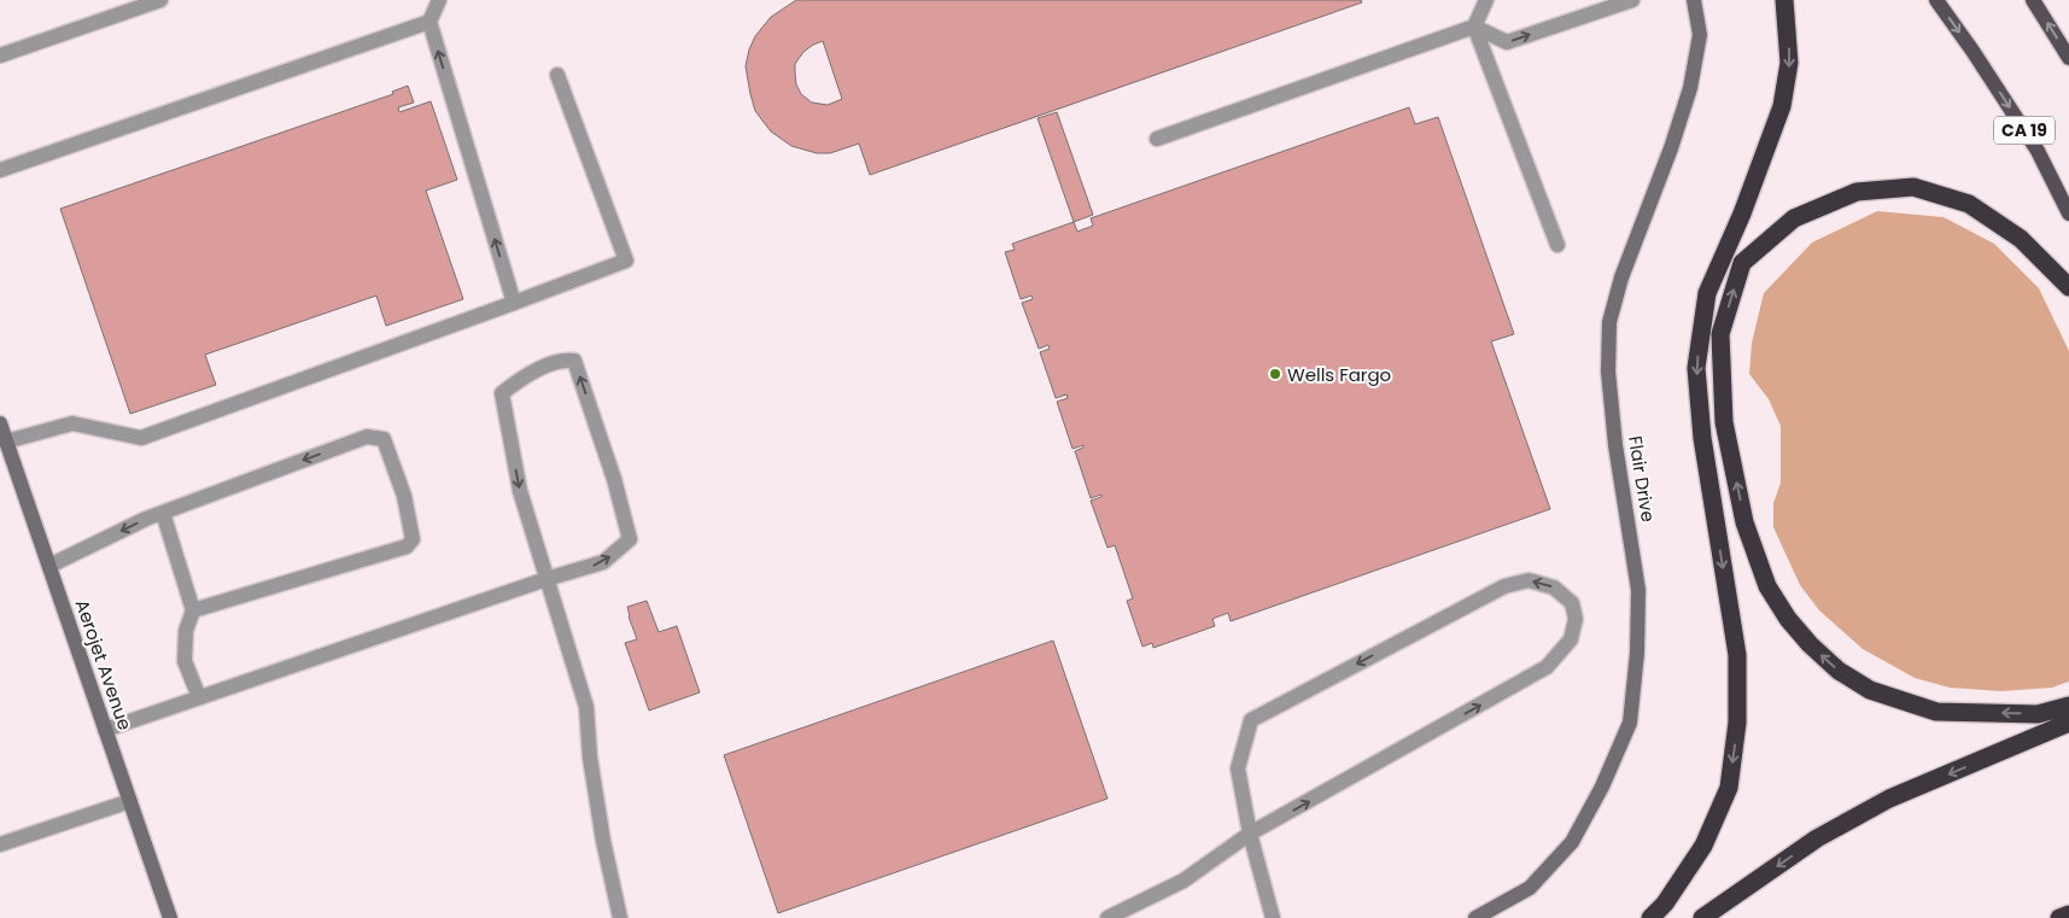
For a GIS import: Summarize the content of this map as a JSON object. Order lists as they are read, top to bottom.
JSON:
{
  "streets": {
    "main road": ["CA 19"],
    "street": ["Flair Drive", "Aerojet Avenue"]
  },
  "places": ["Wells Fargo"]
}
